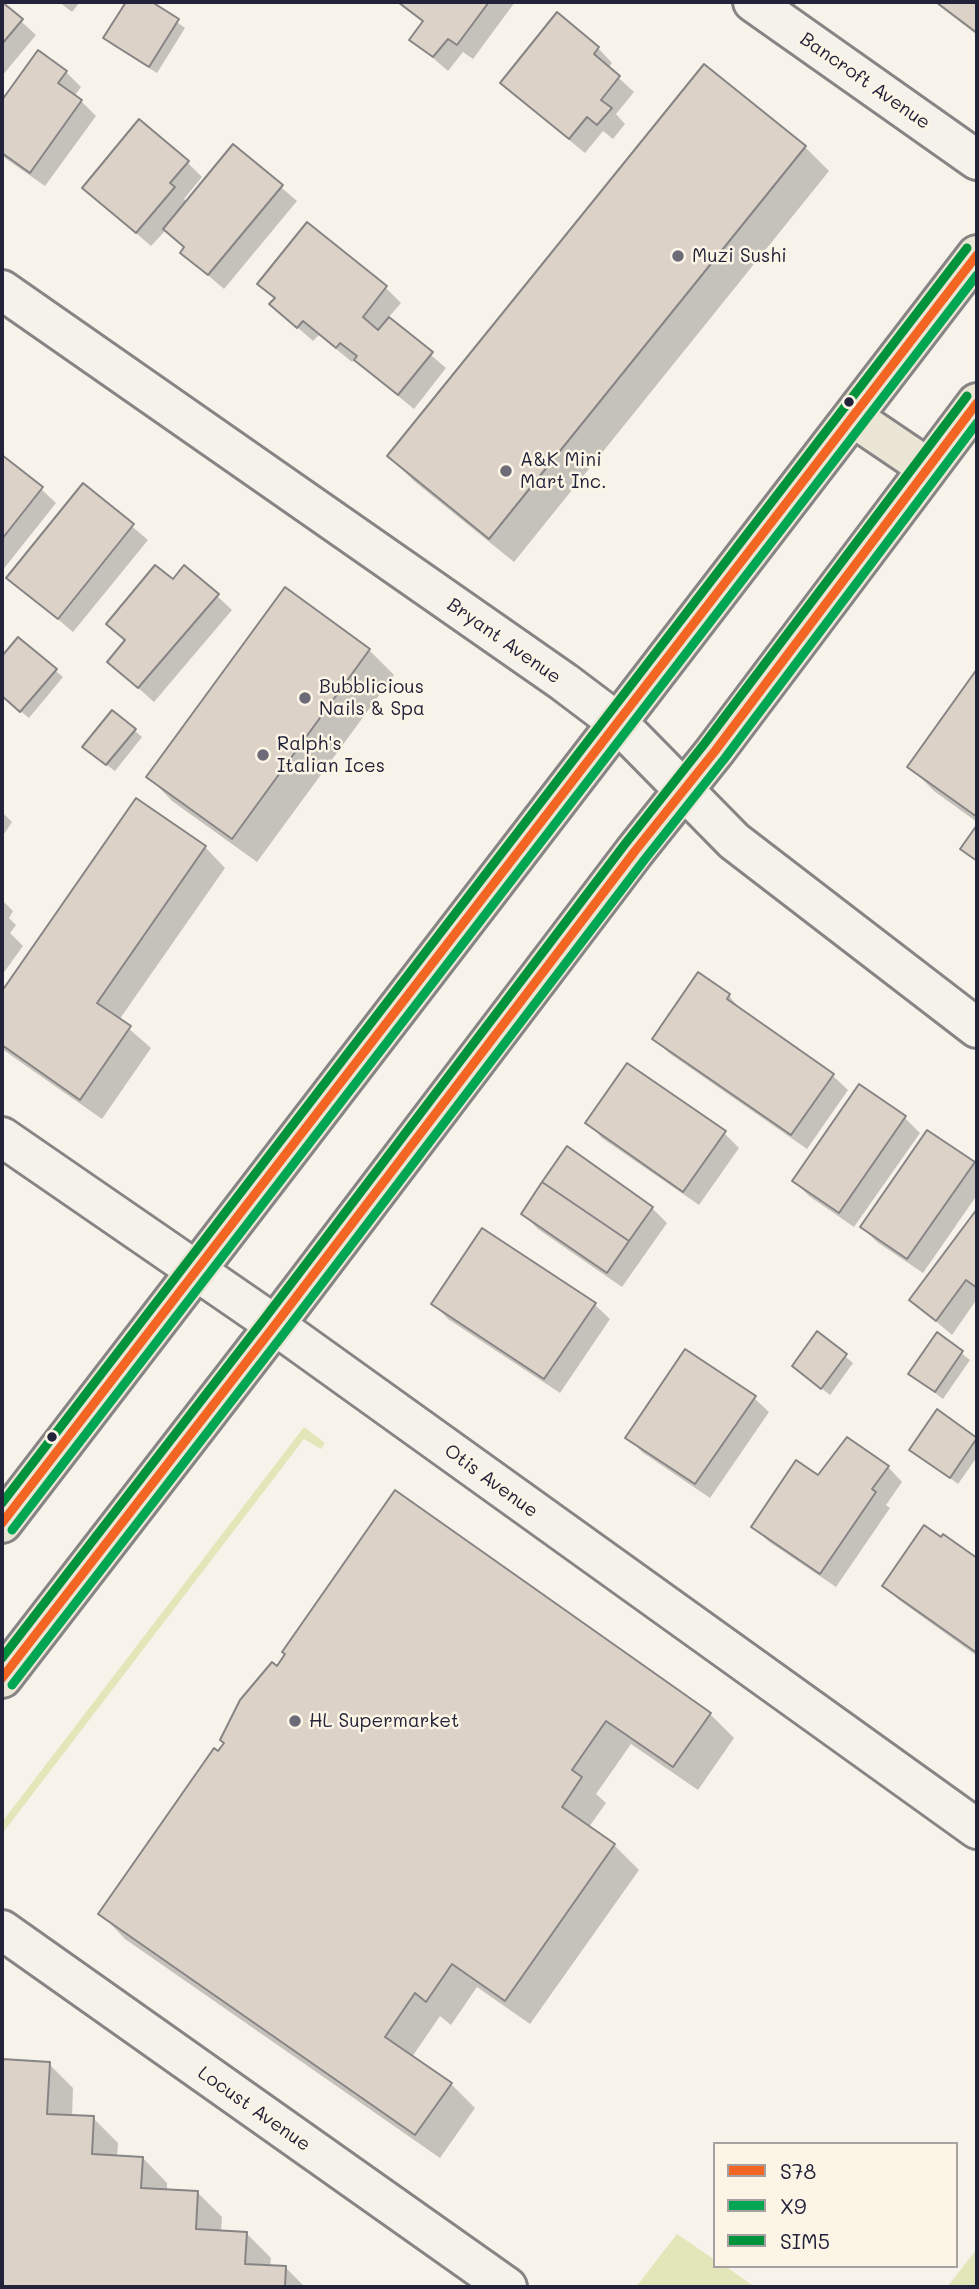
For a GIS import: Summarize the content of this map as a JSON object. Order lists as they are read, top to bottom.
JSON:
{
  "streets": {
    "street": [
      "Bancroft Avenue",
      "Bryant Avenue",
      "Otis Avenue",
      "Locust Avenue"
    ]
  },
  "places": [
    "Muzi Sushi",
    "A&K Mini Mart Inc.",
    "Bubblicious Nails & Spa",
    "Ralph's Italian Ices",
    "HL Supermarket"
  ],
  "lines": ["transit line SIM5", "transit line S78", "transit line X9"],
  "legend": ["S78", "X9", "SIM5"]
}
